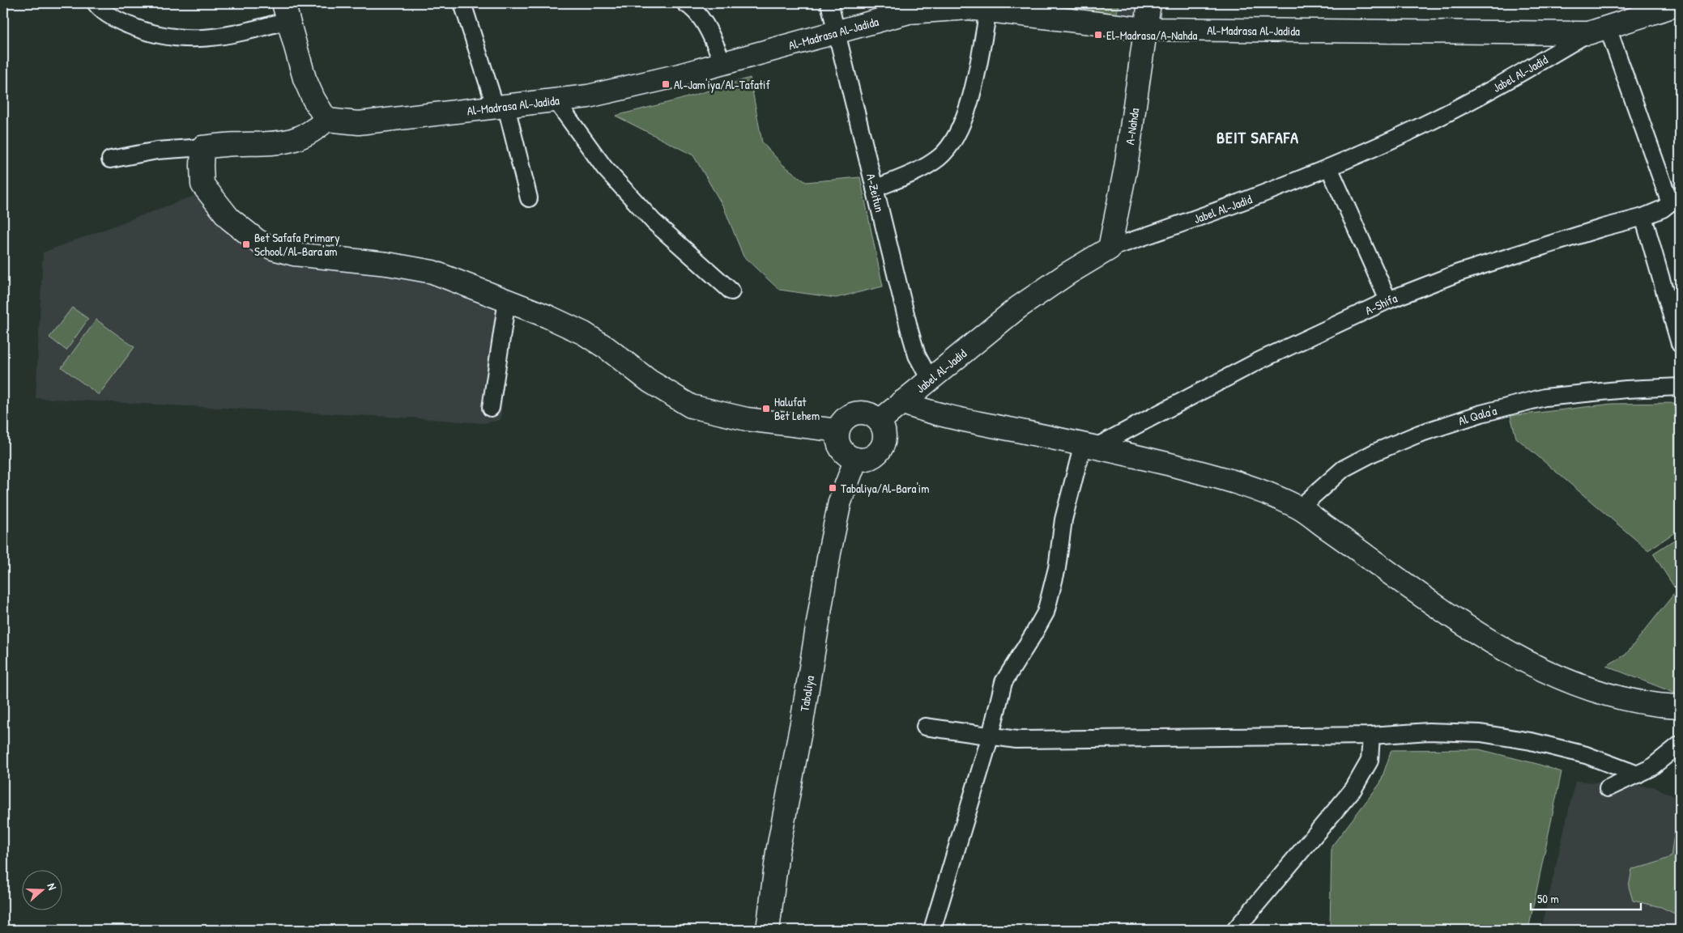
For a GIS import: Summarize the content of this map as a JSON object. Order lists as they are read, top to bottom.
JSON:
{
  "streets": {
    "street": [
      "Al-Madrasa Al-Jadida",
      "Jabel Al-Jadid",
      "A-Nahda",
      "A-Zeitun",
      "A-Shifa",
      "Al Qala'a",
      "Tabaliya"
    ]
  },
  "crossings": [
    ["Al-Madrasa Al-Jadida", "Jabel Al-Jadid"],
    ["Al-Madrasa Al-Jadida", "A-Nahda"],
    ["Al-Madrasa Al-Jadida", "A-Zeitun"],
    ["Jabel Al-Jadid", "A-Nahda"],
    ["Jabel Al-Jadid", "A-Zeitun"],
    ["Jabel Al-Jadid", "Tabaliya"]
  ],
  "districts": ["BEIT SAFAFA"],
  "places": {
    "transit": [
      "El-Madrasa/A-Nahda",
      "Al-Jam'iya/Al-Tafatif",
      "Bet Safafa Primary School/Al-Bara'am",
      "Halufat Bet Lehem",
      "Tabaliya/Al-Bara'im"
    ]
  },
  "scale_bar": "50 m",
  "north": "right"
}
